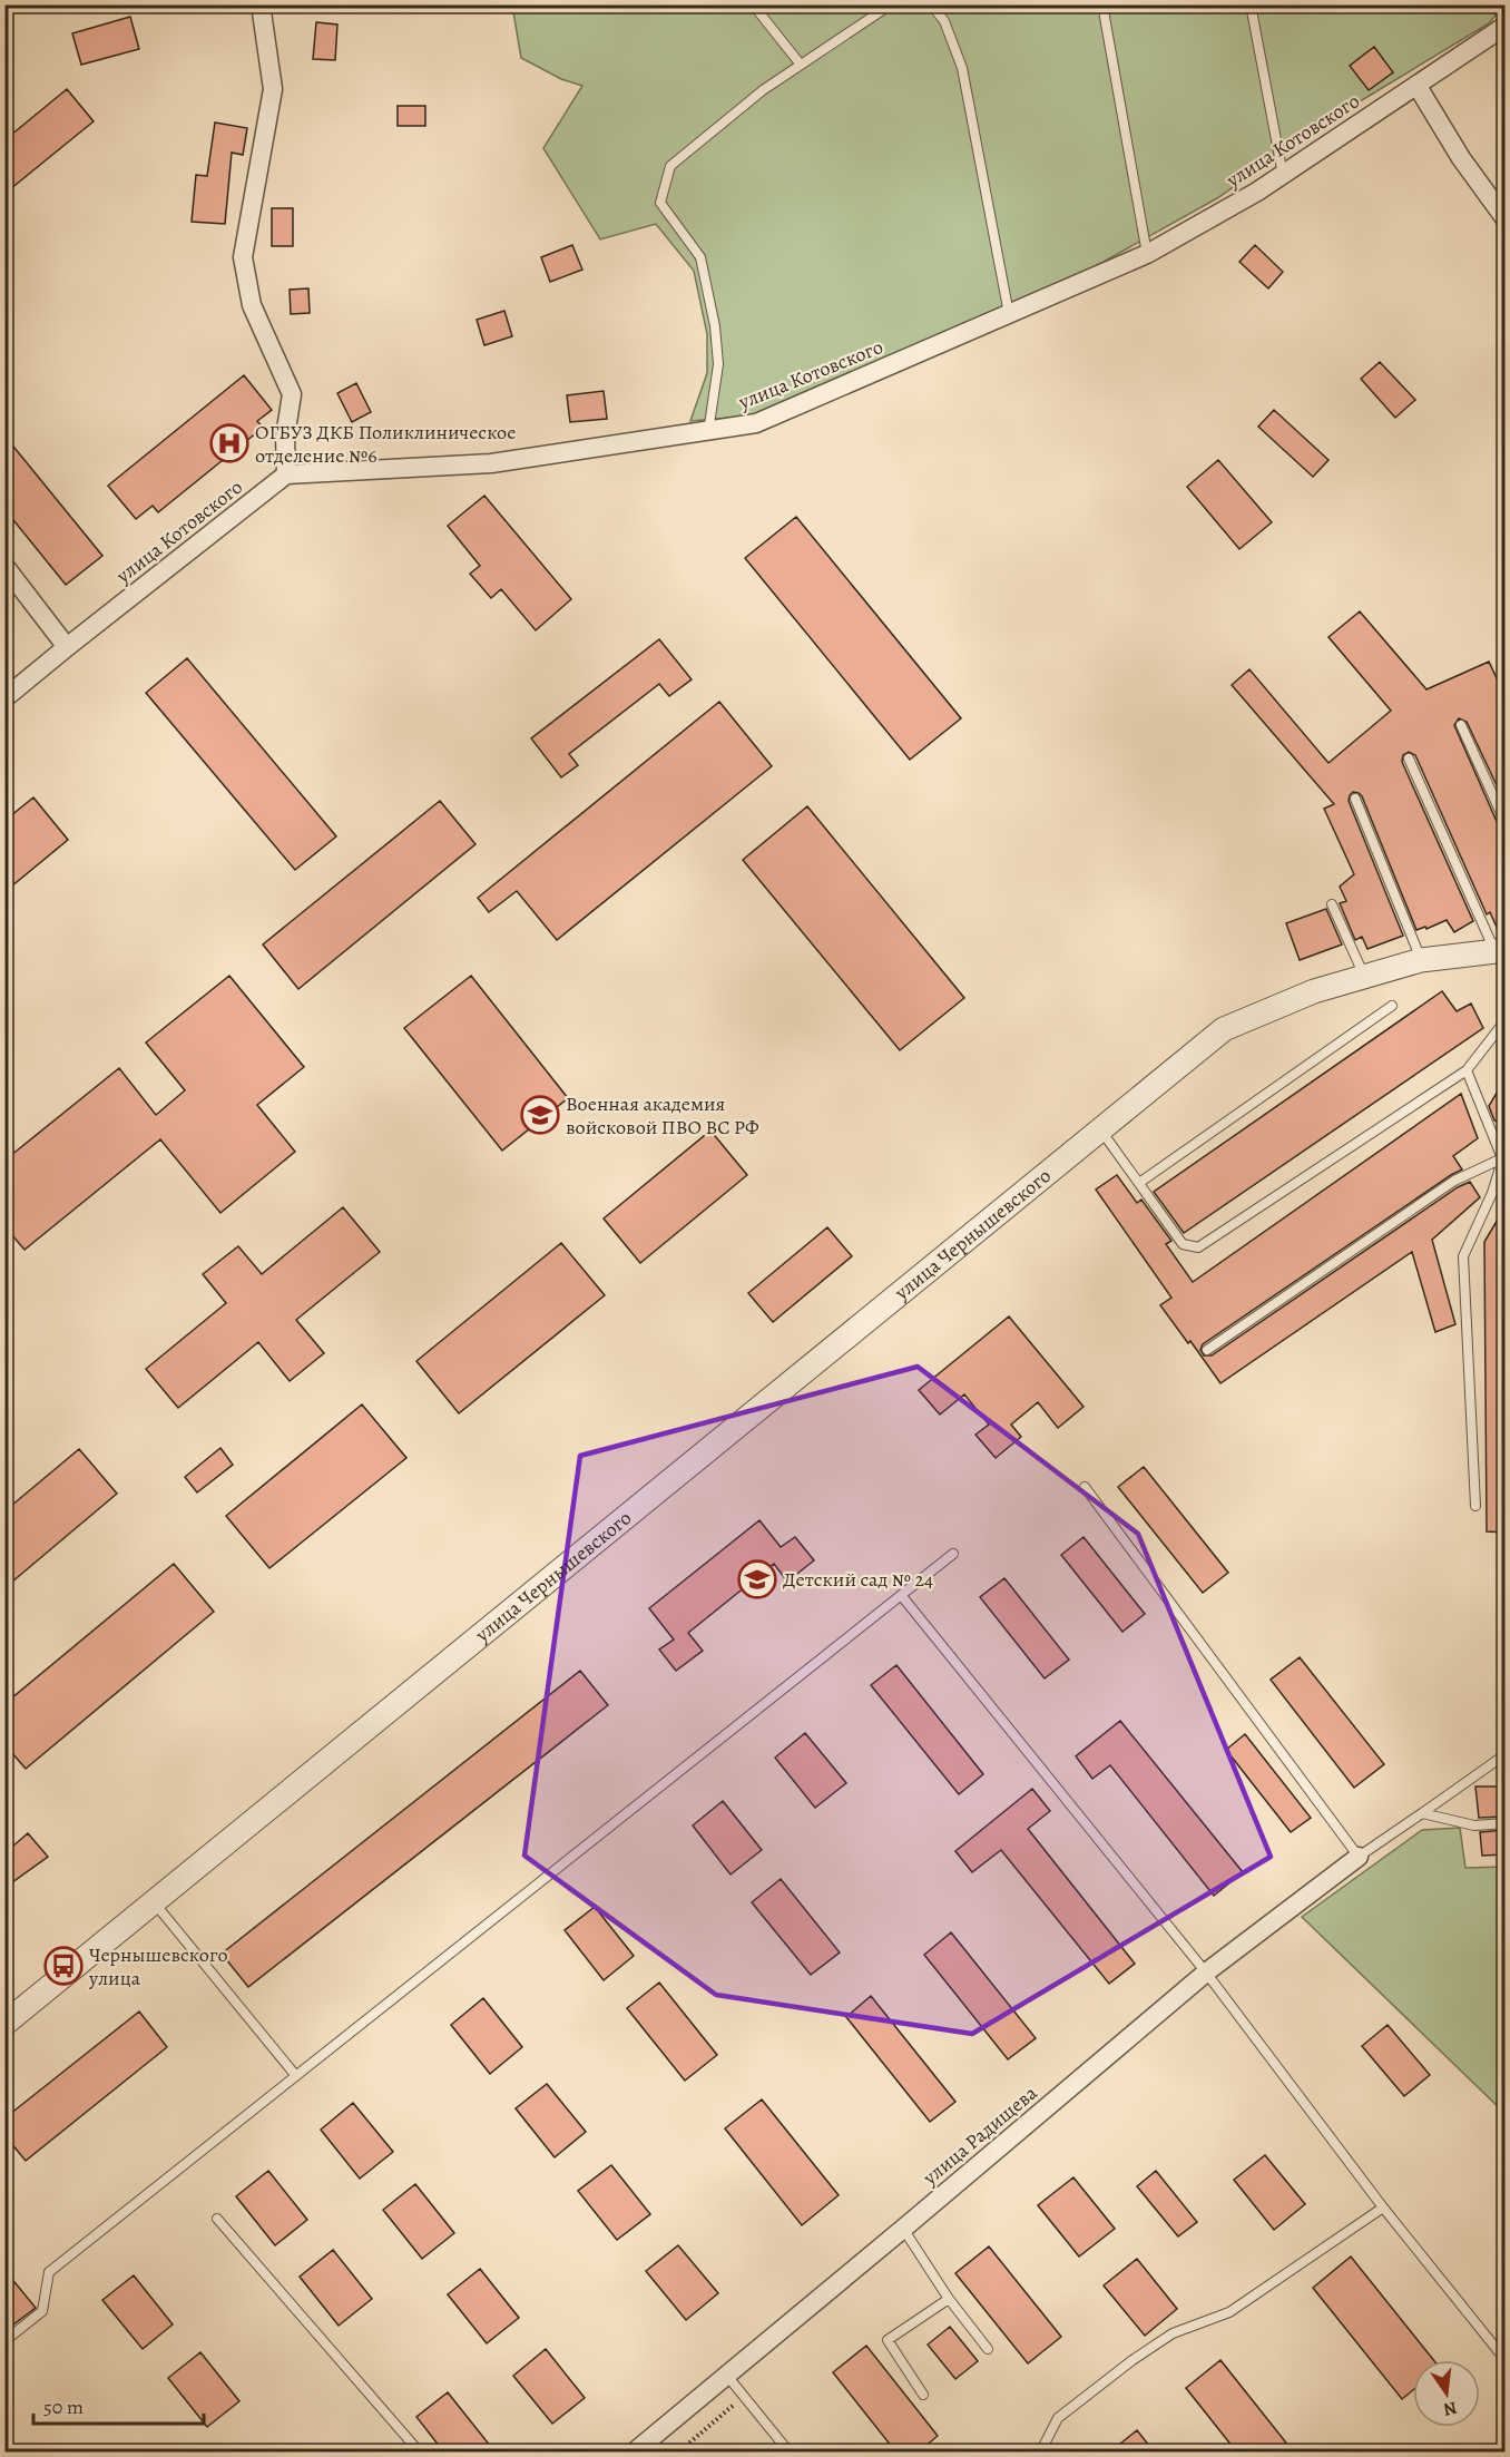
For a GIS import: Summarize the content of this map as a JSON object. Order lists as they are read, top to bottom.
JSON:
{
  "streets": {
    "street": ["улица Котовского", "улица Чернышевского", "улица Радищева"]
  },
  "places": {
    "hospital": ["ОГБУЗ ДКБ Поликлиническое отделение №6"],
    "school or university": ["Военная академия войсковой ПВО ВС РФ", "Детский сад № 24"],
    "bus stop": ["Чернышевского улица"]
  },
  "scale_bar": "50 m",
  "north": "bottom"
}
